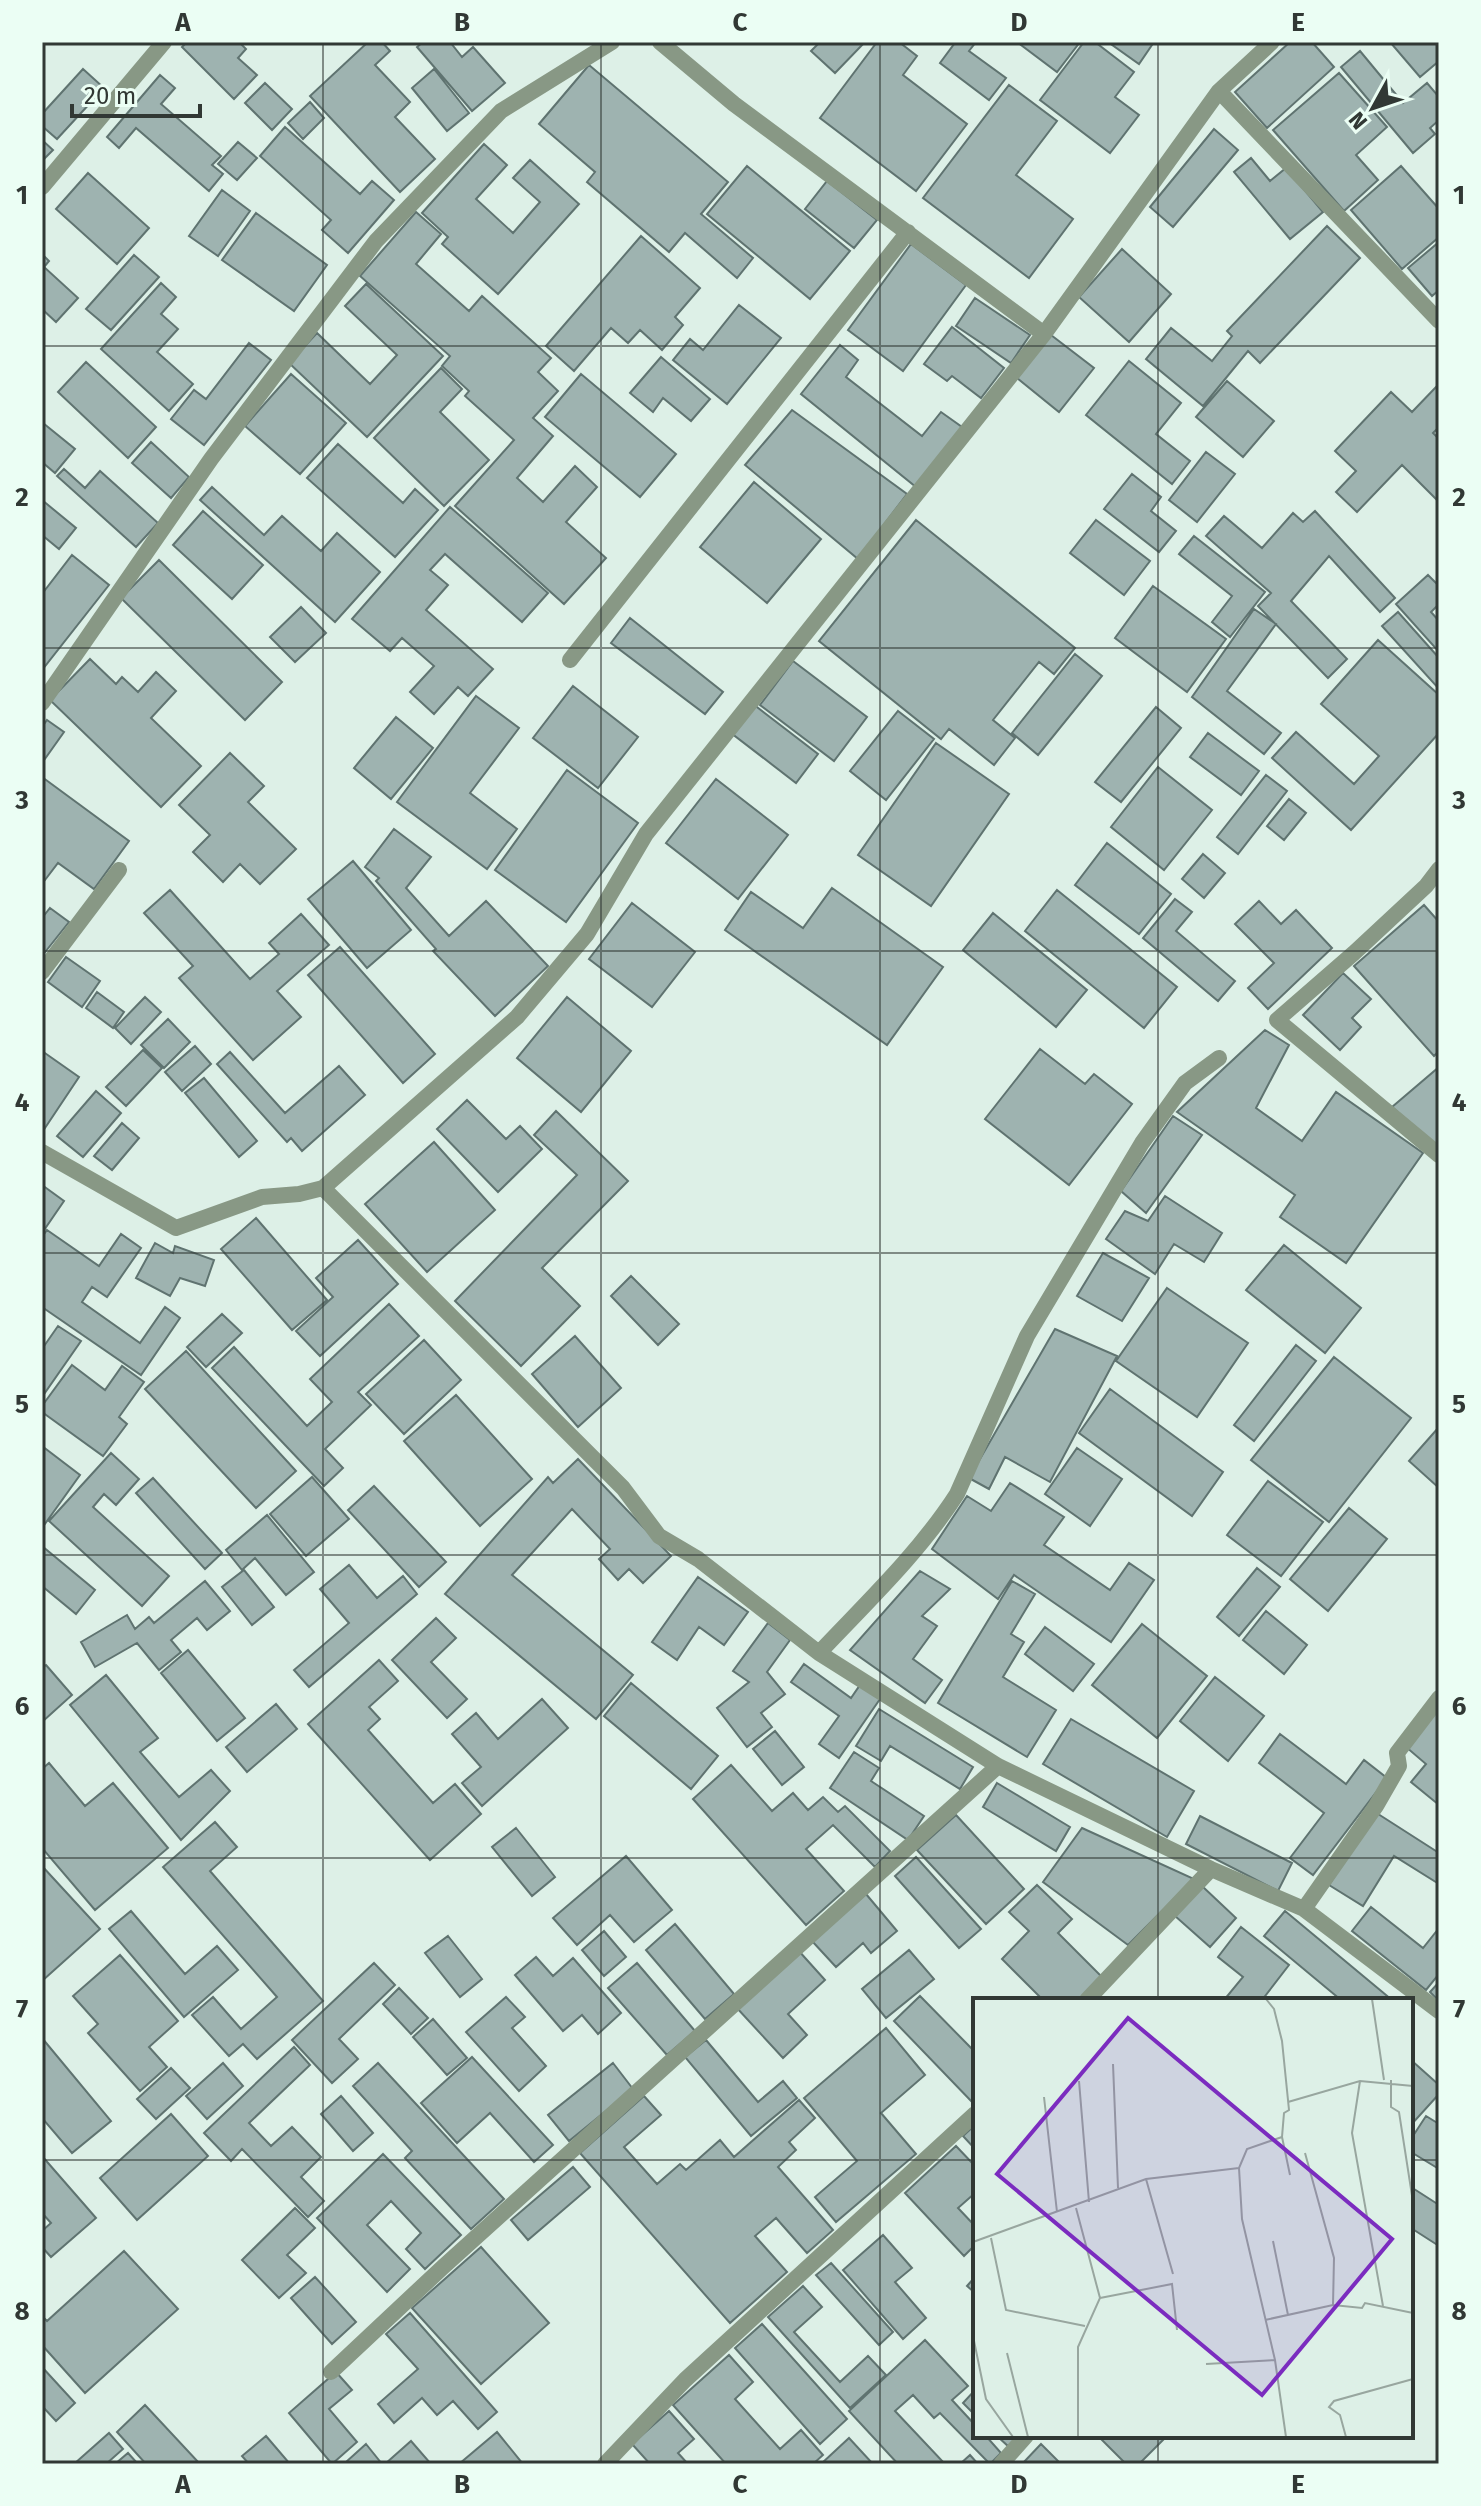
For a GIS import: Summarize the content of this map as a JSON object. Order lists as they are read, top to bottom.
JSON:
{
  "scale_bar": "20 m",
  "north": "bottom left",
  "grid": {
    "columns": [
      "A",
      "B",
      "C",
      "D",
      "E"
    ],
    "rows": [
      "1",
      "2",
      "3",
      "4",
      "5",
      "6",
      "7",
      "8"
    ]
  }
}
